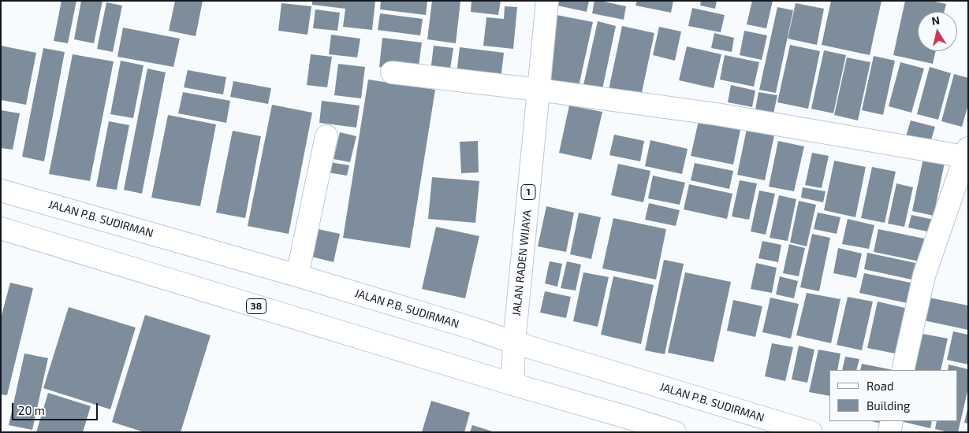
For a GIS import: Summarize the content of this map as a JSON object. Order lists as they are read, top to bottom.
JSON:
{
  "streets": {
    "main road": [
      "1",
      "JALAN P.B. SUDIRMAN",
      "JALAN RADEN WIJAYA",
      "38"
    ]
  },
  "crossings": [
    ["JALAN P.B. SUDIRMAN", "JALAN RADEN WIJAYA"],
    ["JALAN RADEN WIJAYA", "38"]
  ],
  "legend": ["Road", "Building"],
  "scale_bar": "20 m",
  "north": "top"
}
